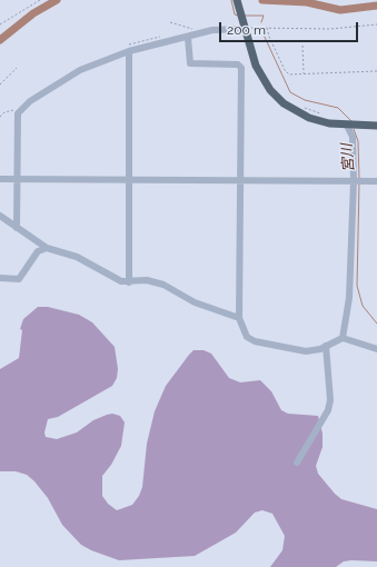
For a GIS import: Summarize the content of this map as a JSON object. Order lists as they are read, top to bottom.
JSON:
{
  "water": ["宮川"],
  "scale_bar": "200 m"
}
